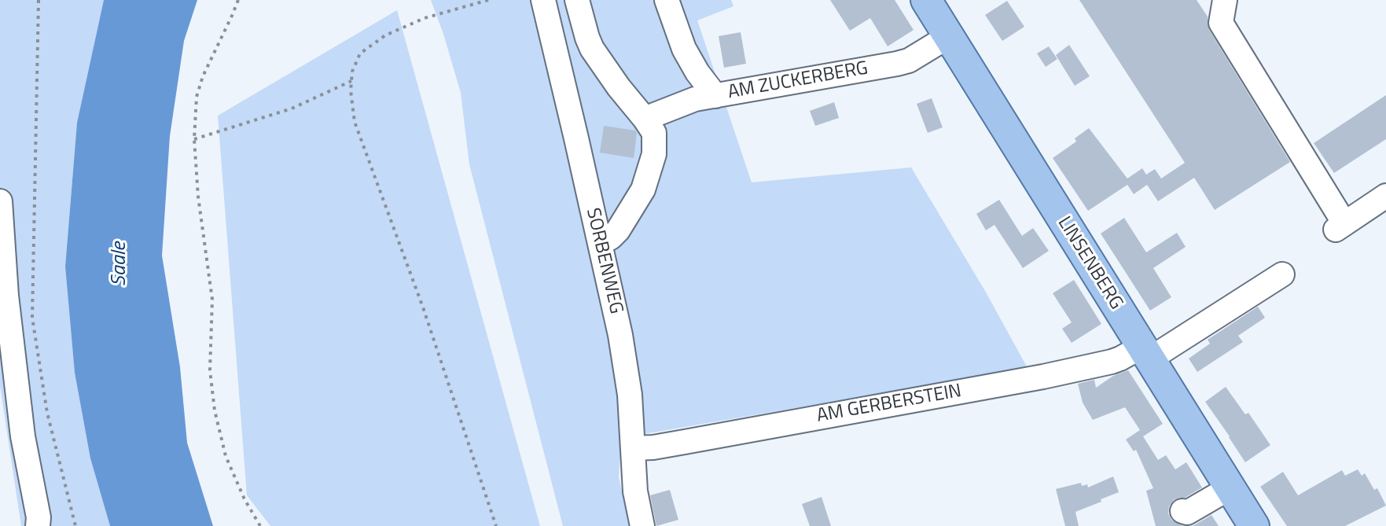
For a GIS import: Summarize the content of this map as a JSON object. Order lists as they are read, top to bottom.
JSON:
{
  "streets": {
    "main road": ["LINSENBERG"],
    "street": ["AM ZUCKERBERG", "SORBENWEG", "AM GERBERSTEIN"]
  },
  "crossings": [
    ["AM ZUCKERBERG", "LINSENBERG"],
    ["SORBENWEG", "AM GERBERSTEIN"],
    ["LINSENBERG", "AM GERBERSTEIN"]
  ],
  "water": ["Saale"]
}
